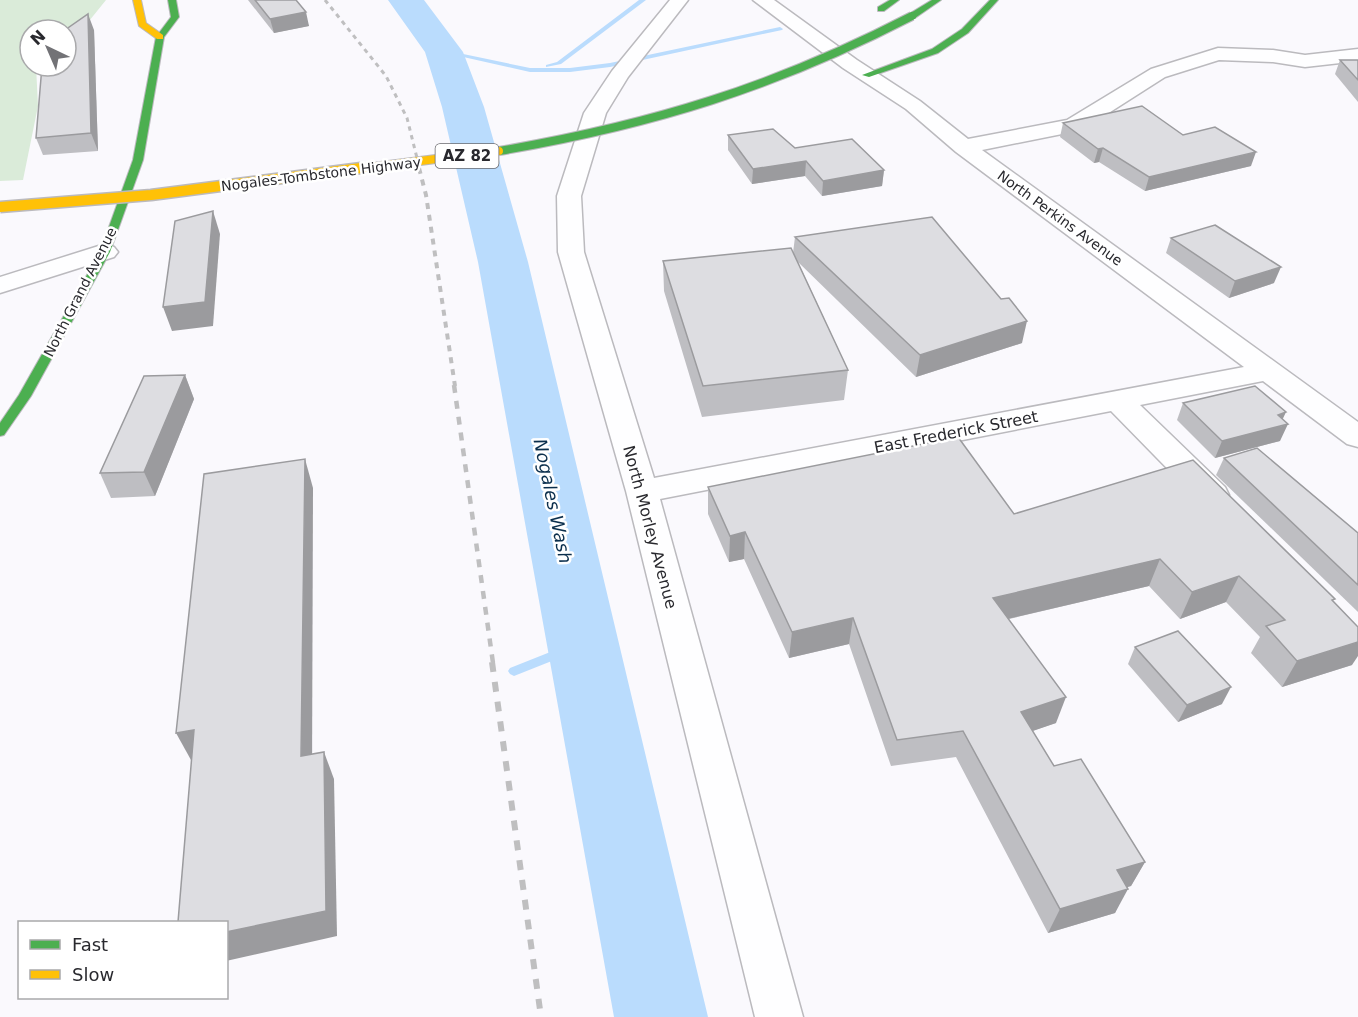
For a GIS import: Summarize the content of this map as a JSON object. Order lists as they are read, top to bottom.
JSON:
{
  "streets": {
    "main road": ["AZ 82", "Nogales-Tombstone Highway", "North Grand Avenue"],
    "street": ["North Perkins Avenue", "East Frederick Street", "North Morley Avenue"]
  },
  "crossings": [
    ["North Perkins Avenue", "East Frederick Street"],
    ["East Frederick Street", "North Morley Avenue"]
  ],
  "water": ["Nogales Wash"],
  "legend": ["Fast", "Slow"],
  "north": "top left"
}
